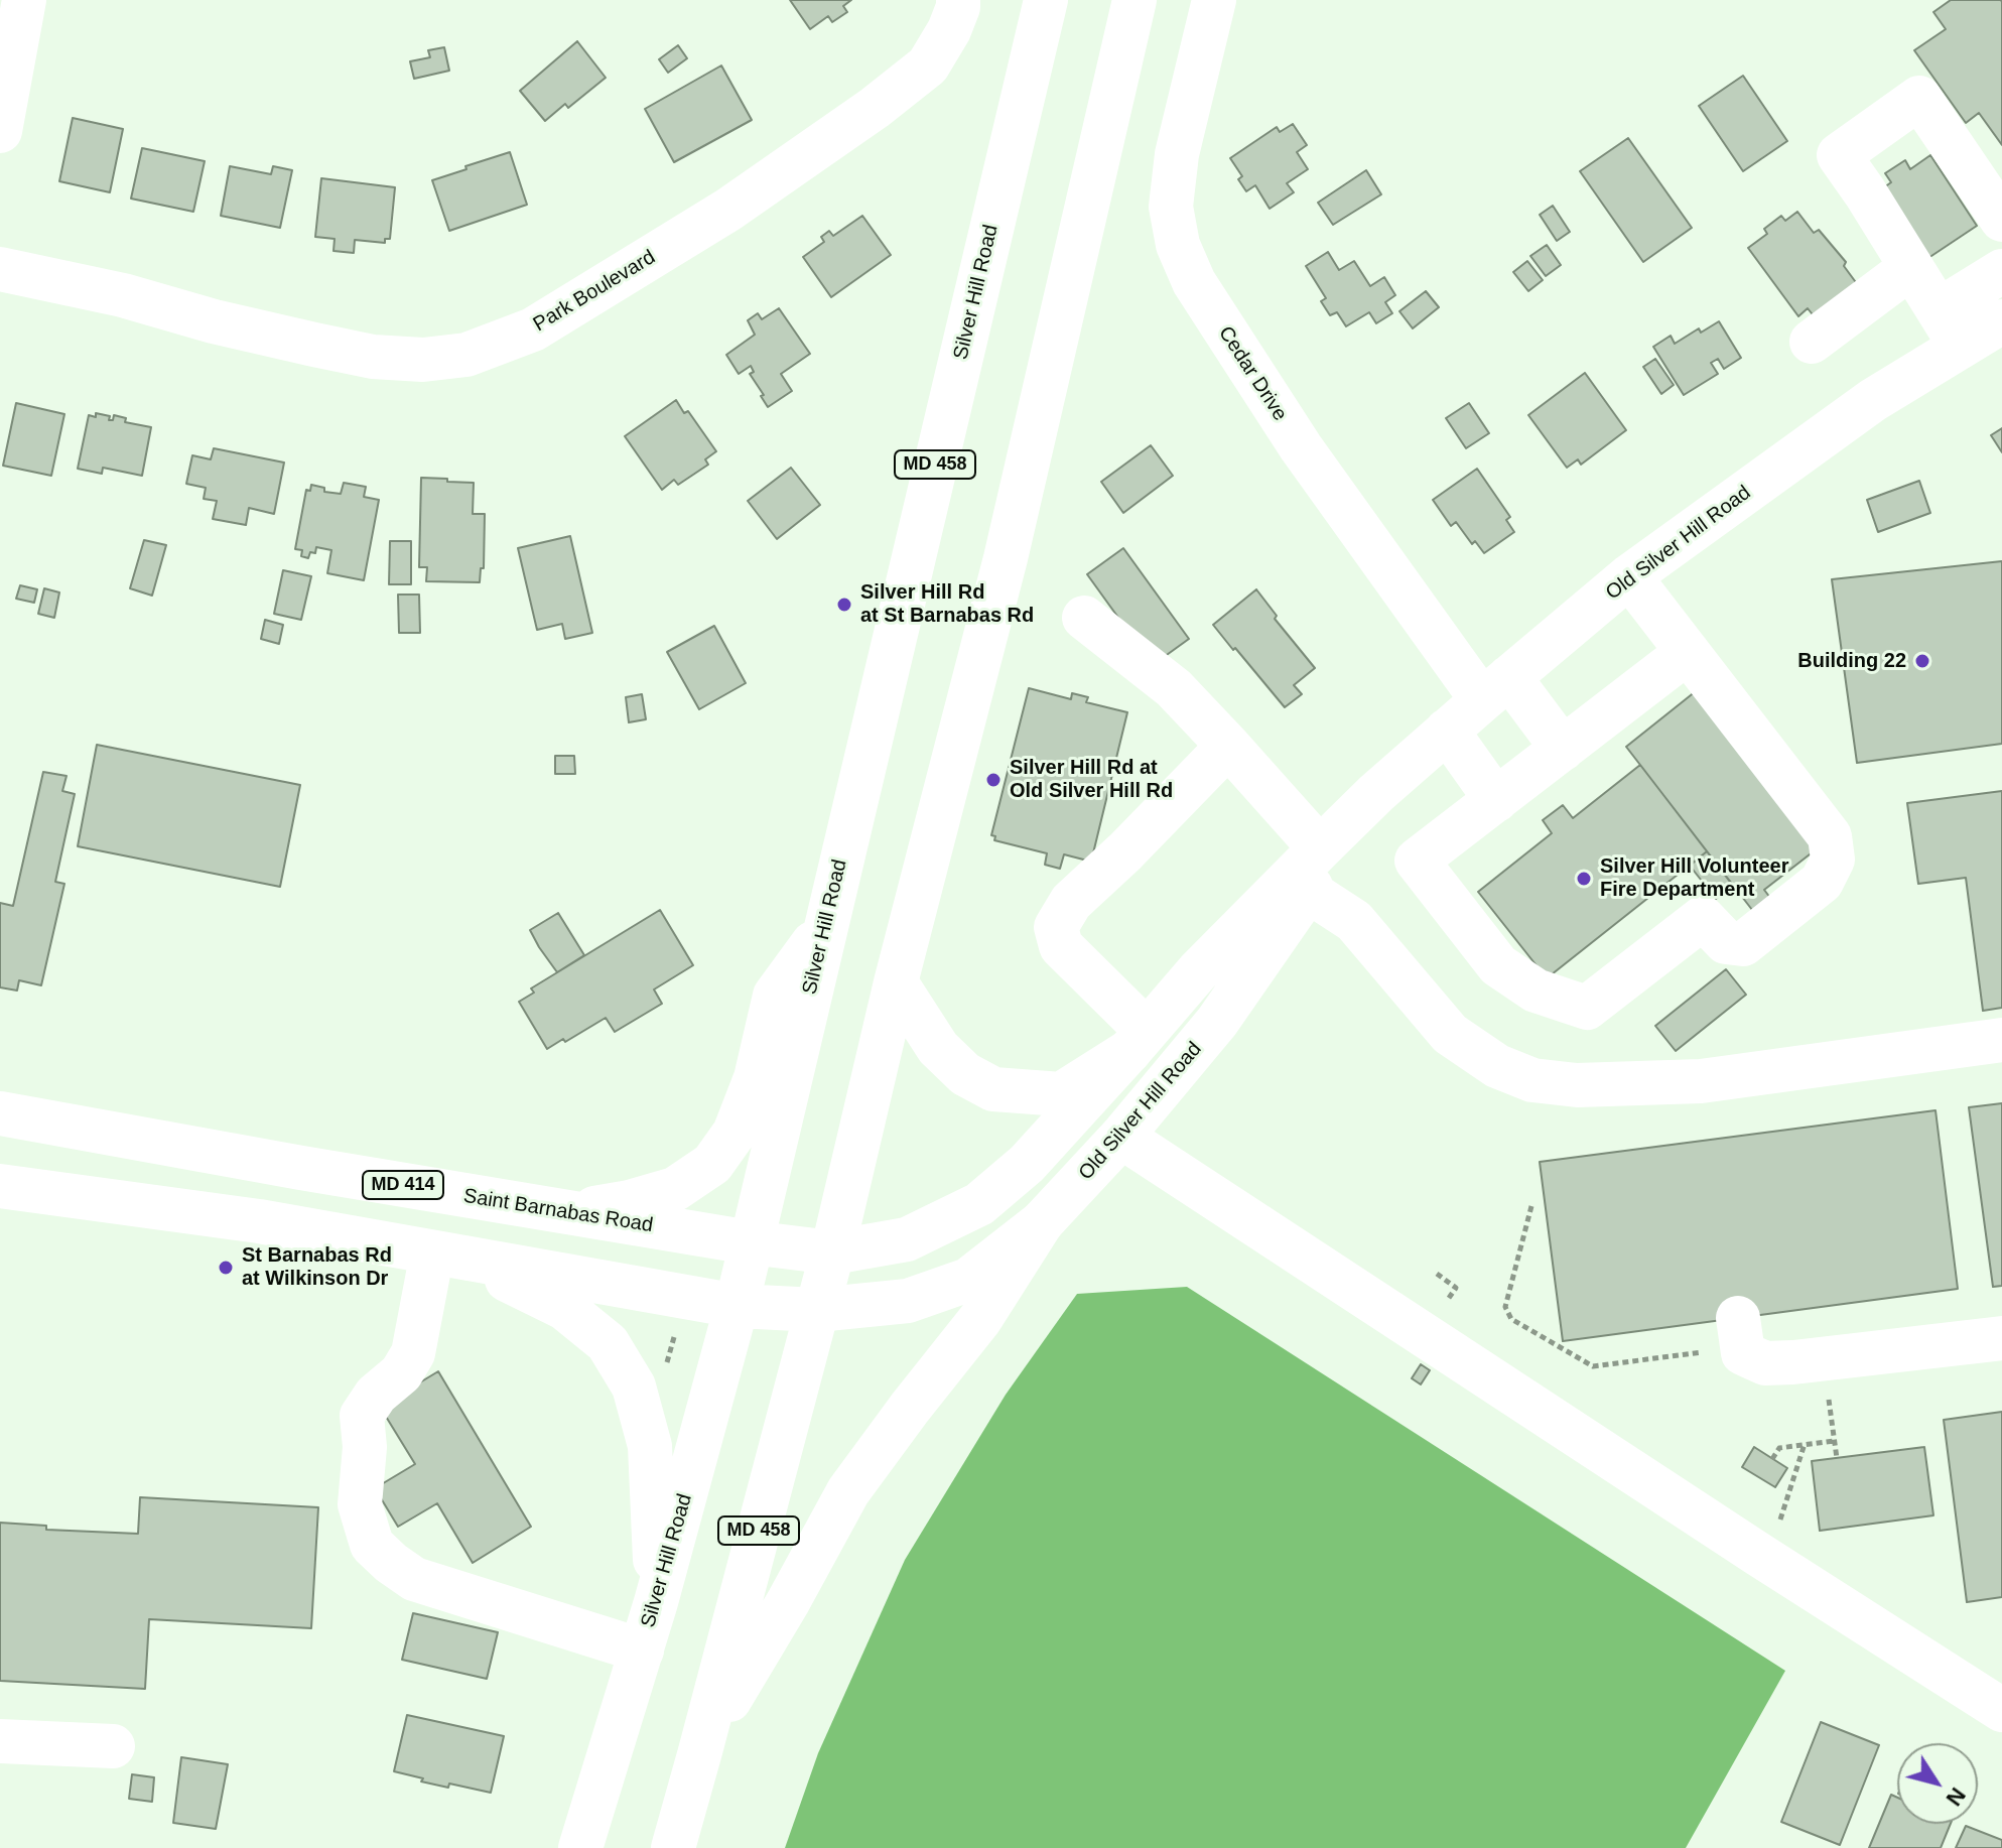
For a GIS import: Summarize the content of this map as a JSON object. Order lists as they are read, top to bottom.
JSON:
{
  "streets": {
    "main road": [
      "Park Boulevard",
      "Silver Hill Road",
      "Cedar Drive",
      "MD 458",
      "Old Silver Hill Road",
      "MD 414",
      "Saint Barnabas Road"
    ]
  },
  "crossings": [
    ["Silver Hill Road", "MD 414"],
    ["Silver Hill Road", "Saint Barnabas Road"],
    ["Cedar Drive", "Old Silver Hill Road"],
    ["MD 458", "Old Silver Hill Road"],
    ["MD 458", "MD 414"],
    ["MD 458", "Saint Barnabas Road"],
    ["Old Silver Hill Road", "MD 414"],
    ["Old Silver Hill Road", "Saint Barnabas Road"]
  ],
  "places": [
    "Silver Hill Rd at St Barnabas Rd",
    "Building 22",
    "Silver Hill Rd at Old Silver Hill Rd",
    "Silver Hill Volunteer Fire Department",
    "St Barnabas Rd at Wilkinson Dr"
  ],
  "north": "bottom right"
}
